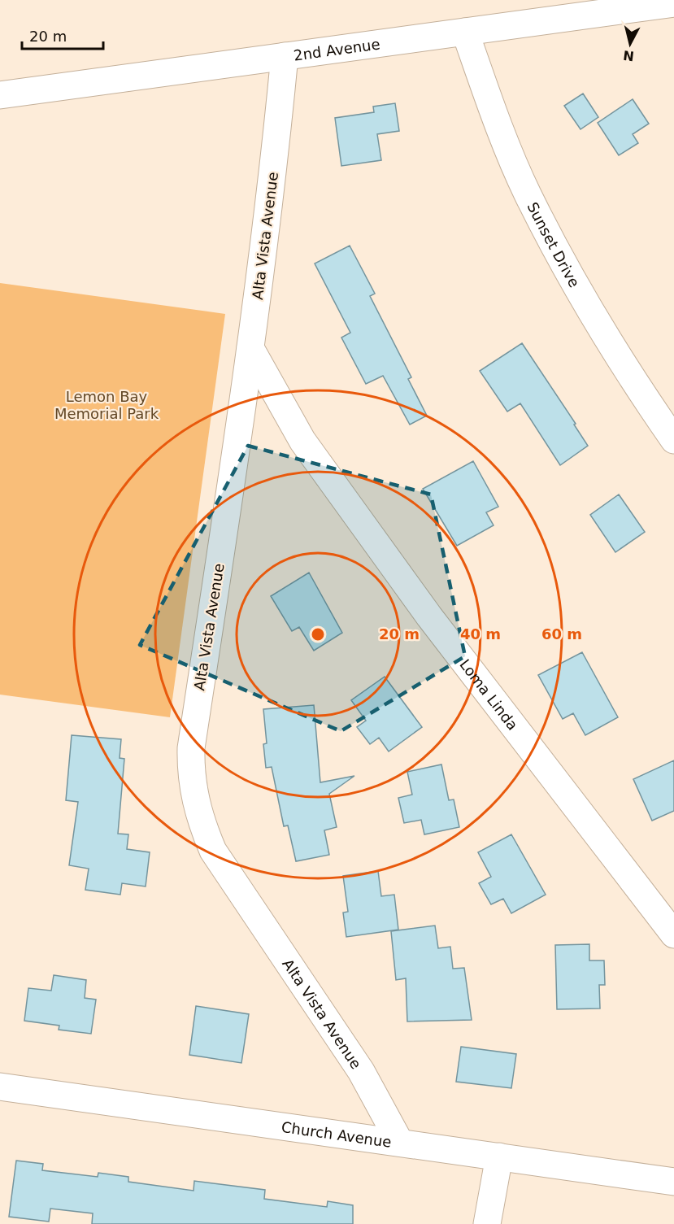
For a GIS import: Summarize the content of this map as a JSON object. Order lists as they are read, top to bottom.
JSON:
{
  "streets": {
    "street": [
      "2nd Avenue",
      "Alta Vista Avenue",
      "Sunset Drive",
      "Loma Linda",
      "Church Avenue"
    ]
  },
  "crossings": [
    ["2nd Avenue", "Alta Vista Avenue"],
    ["2nd Avenue", "Sunset Drive"],
    ["Alta Vista Avenue", "Loma Linda"],
    ["Alta Vista Avenue", "Church Avenue"]
  ],
  "parks": ["Lemon Bay Memorial Park"],
  "scale_bar": "20 m",
  "north": "bottom",
  "rings": ["20 m", "40 m", "60 m"]
}
